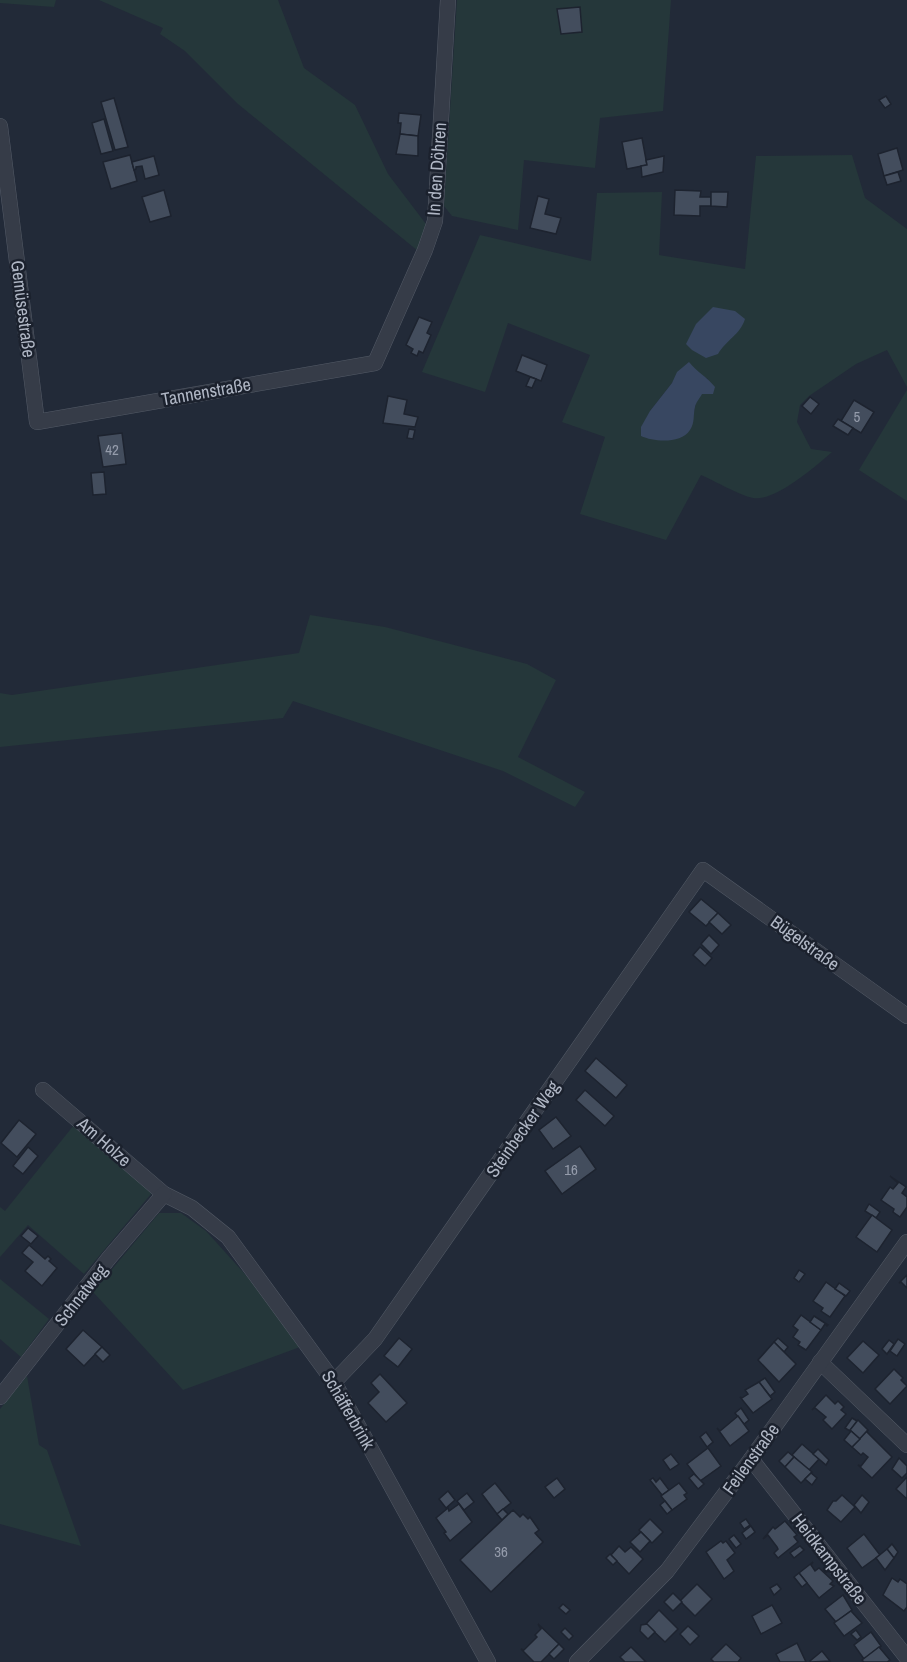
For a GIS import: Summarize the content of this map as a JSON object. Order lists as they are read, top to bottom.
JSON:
{
  "streets": {
    "street": [
      "In den Döhren",
      "Gemüsestraße",
      "Tannenstraße",
      "Bügelstraße",
      "Steinbecker Weg",
      "Am Holze",
      "Schnatweg",
      "Schäfferbrink",
      "Feilenstraße",
      "Heidkampstraße"
    ]
  },
  "crossings": [
    ["In den Döhren", "Tannenstraße"],
    ["Gemüsestraße", "Tannenstraße"],
    ["Bügelstraße", "Steinbecker Weg"],
    ["Steinbecker Weg", "Schäfferbrink"],
    ["Am Holze", "Schnatweg"],
    ["Am Holze", "Schäfferbrink"],
    ["Schnatweg", "Schäfferbrink"],
    ["Feilenstraße", "Heidkampstraße"]
  ],
  "house_numbers": [
    "5",
    "42",
    "16",
    "36"
  ]
}
